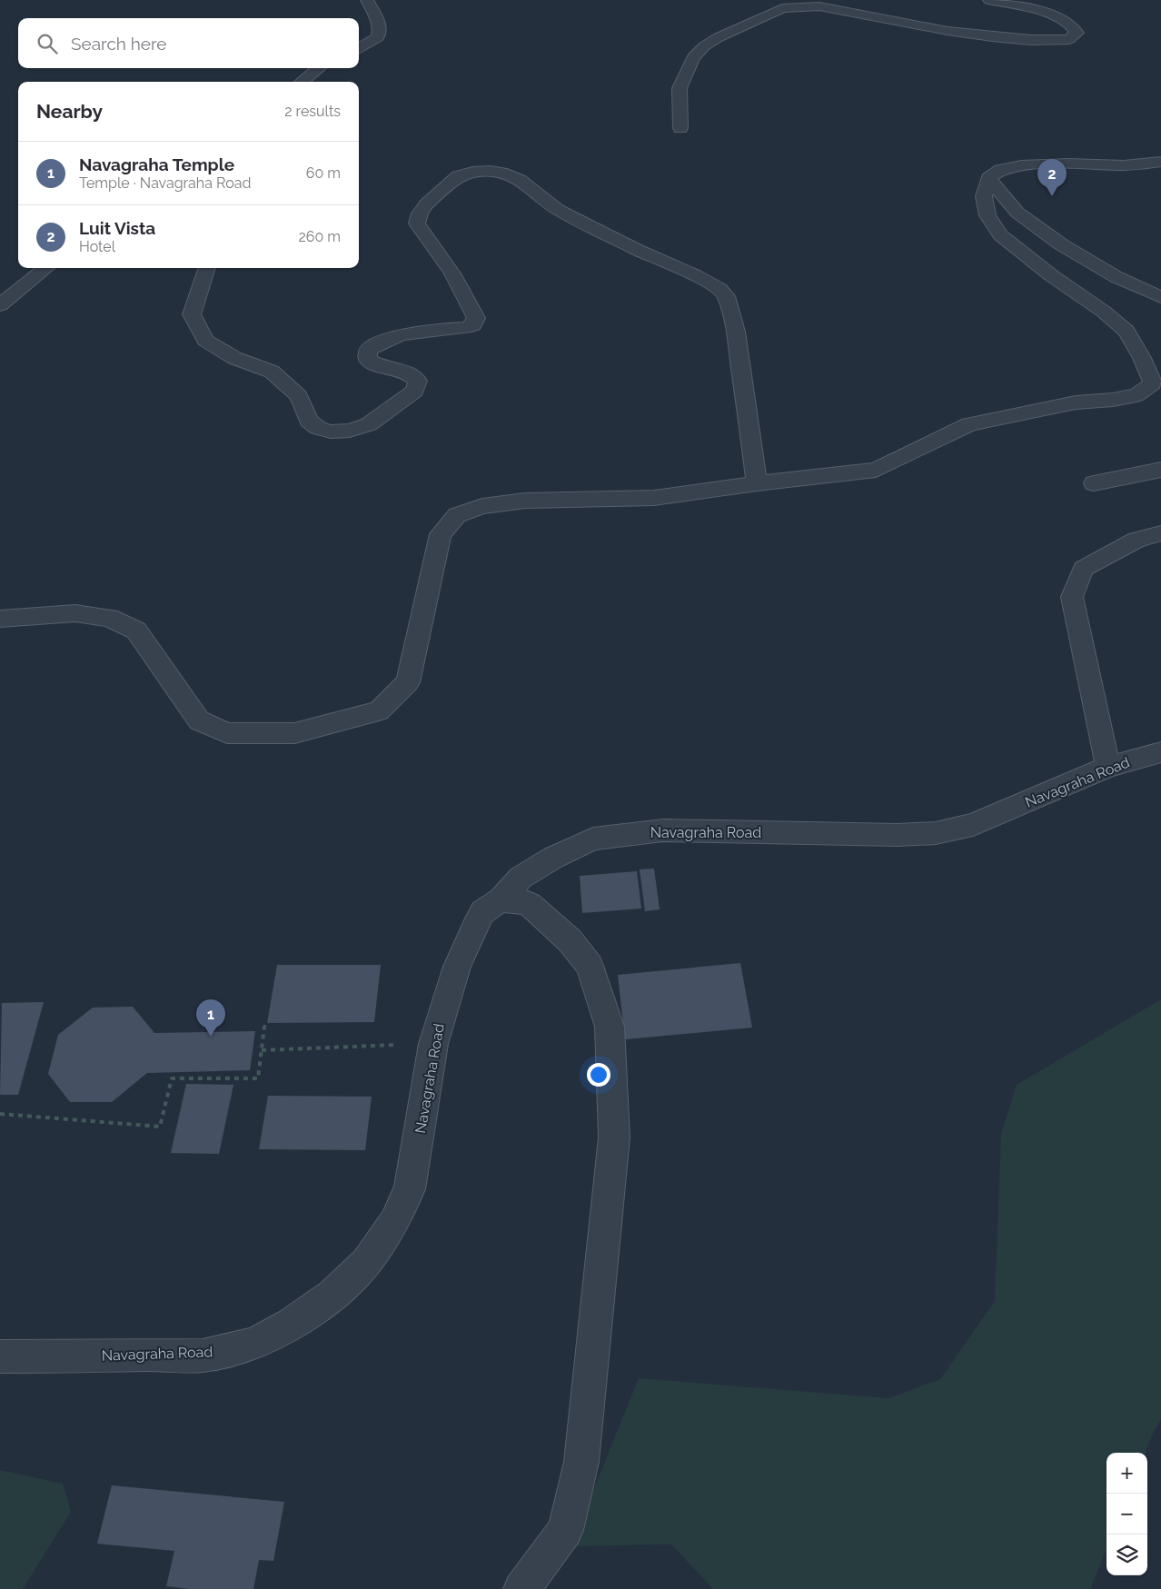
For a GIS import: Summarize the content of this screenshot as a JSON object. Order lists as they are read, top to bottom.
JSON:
{
  "streets": {
    "street": ["Navagraha Road"]
  },
  "page": {
    "search": "Search here",
    "heading": ["Nearby", "2 results"],
    "list": [
      {
        "mark": "1",
        "name": "Navagraha Temple",
        "note": "Temple · Navagraha Road",
        "value": "60 m"
      },
      {
        "mark": "2",
        "name": "Luit Vista",
        "note": "Hotel",
        "value": "260 m"
      }
    ],
    "pins": ["2", "1"],
    "map_buttons": ["+", "−"]
  }
}
